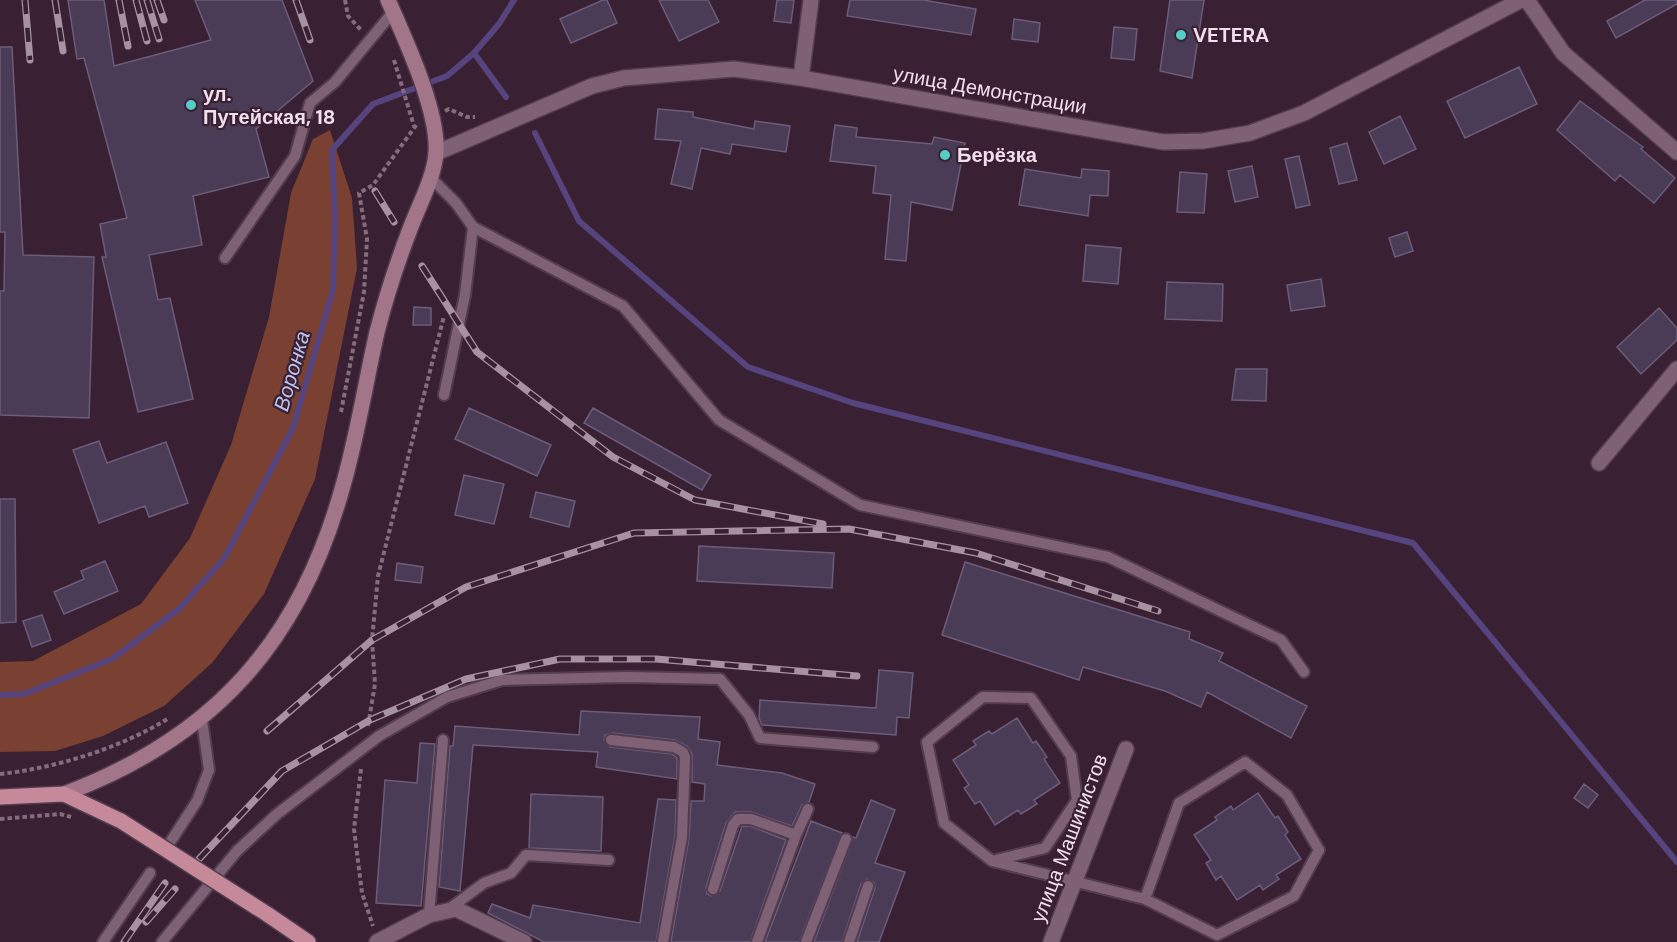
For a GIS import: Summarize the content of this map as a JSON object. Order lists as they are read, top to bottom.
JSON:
{
  "streets": {
    "street": ["улица Демонстрации", "улица Машинистов"]
  },
  "water": ["Воронка"],
  "places": ["VETERA", "ул. Путейская, 18", "Берёзка"]
}
